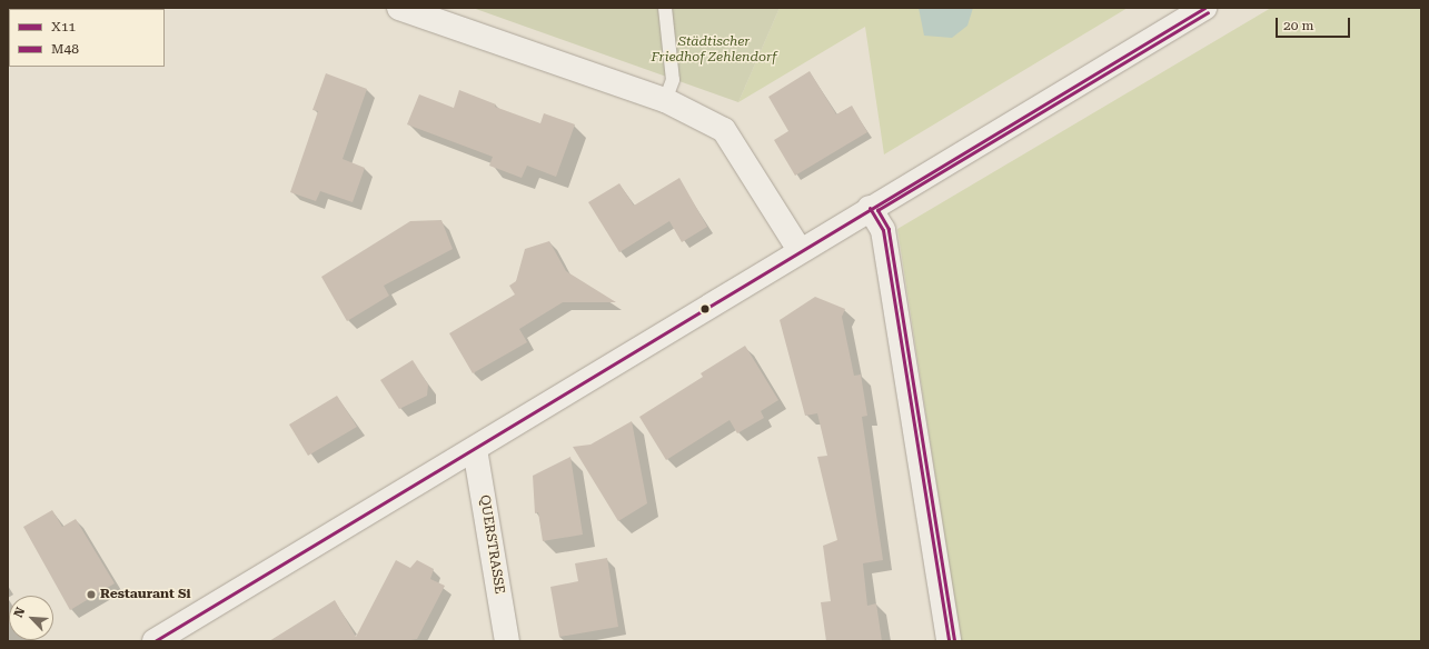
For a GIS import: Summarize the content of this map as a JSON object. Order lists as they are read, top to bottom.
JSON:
{
  "streets": {
    "street": ["QUERSTRASSE"]
  },
  "parks": ["Städtischer Friedhof Zehlendorf"],
  "places": ["Restaurant Si"],
  "lines": ["transit line X11", "transit line M48"],
  "legend": ["X11", "M48"],
  "scale_bar": "20 m",
  "north": "top left"
}
